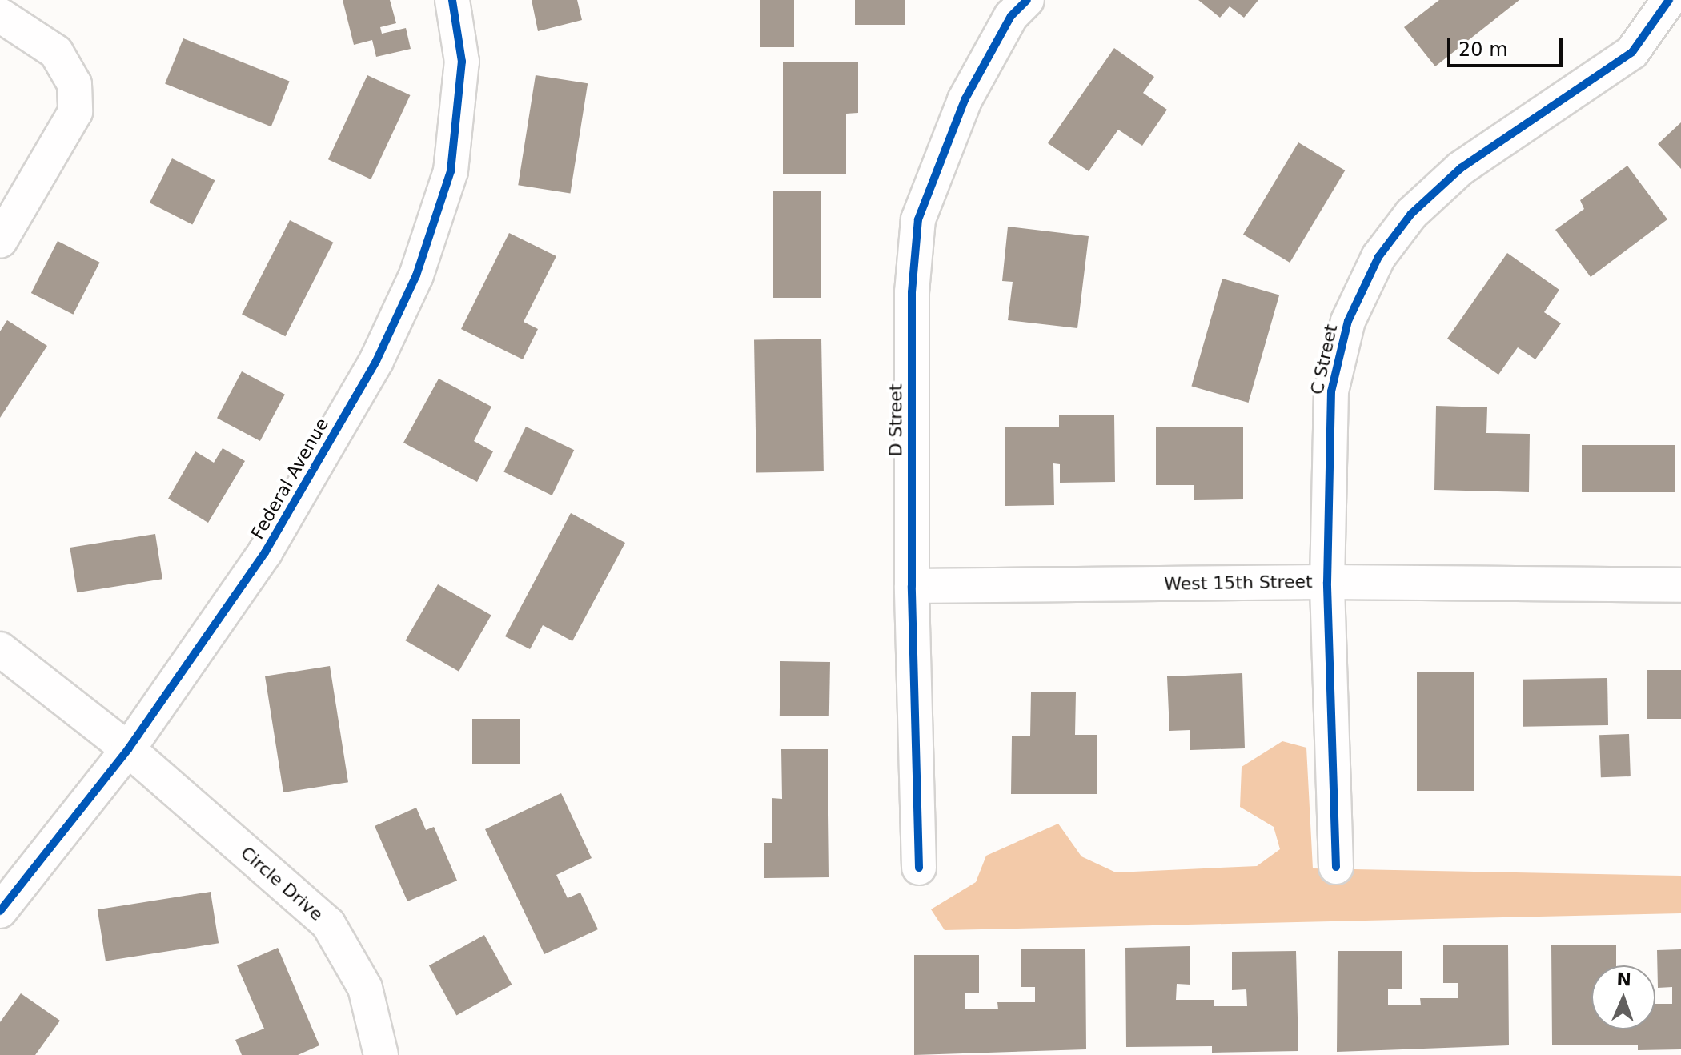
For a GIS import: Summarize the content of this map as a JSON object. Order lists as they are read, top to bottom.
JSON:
{
  "streets": {
    "street": [
      "C Street",
      "D Street",
      "Federal Avenue",
      "West 15th Street",
      "Circle Drive"
    ]
  },
  "crossings": [
    ["C Street", "West 15th Street"],
    ["D Street", "West 15th Street"],
    ["Federal Avenue", "Circle Drive"]
  ],
  "scale_bar": "20 m",
  "north": "top"
}
